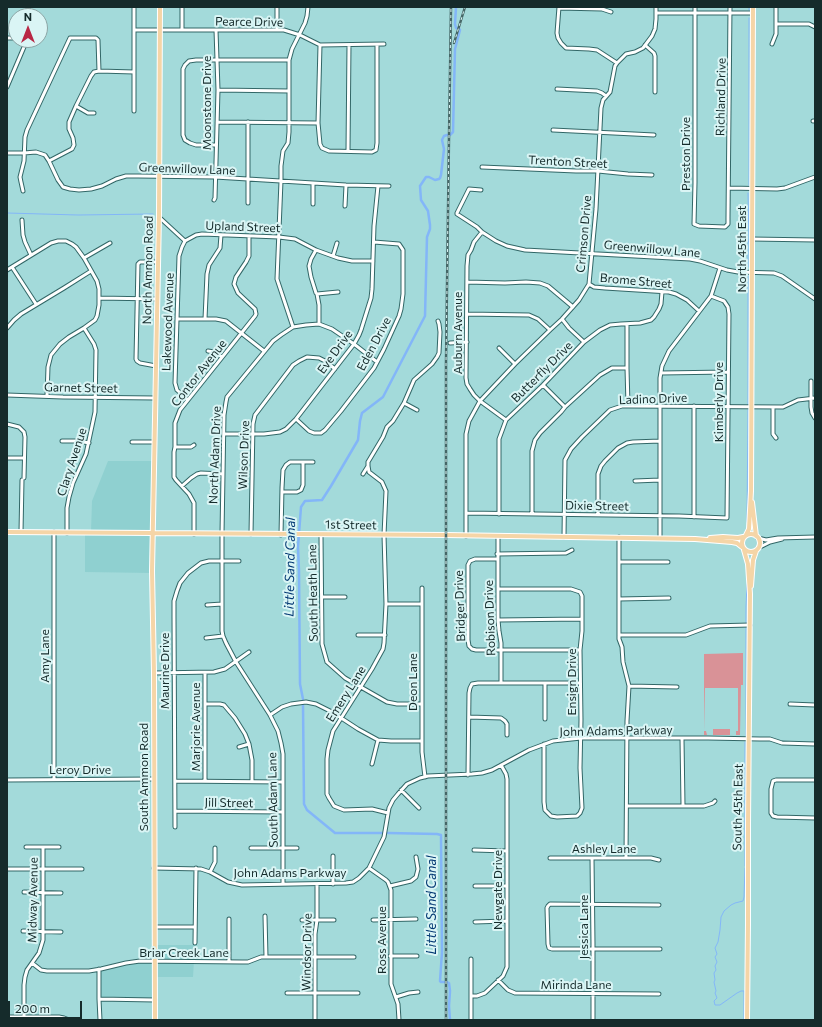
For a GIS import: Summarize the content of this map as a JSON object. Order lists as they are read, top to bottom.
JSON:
{
  "streets": {
    "main road": [
      "North 45th East",
      "North Ammon Road",
      "1st Street",
      "South Ammon Road",
      "South 45th East"
    ],
    "street": [
      "Pearce Drive",
      "Richland Drive",
      "Moonstone Drive",
      "Preston Drive",
      "Trenton Street",
      "Greenwillow Lane",
      "Upland Street",
      "Crimson Drive",
      "Brome Street",
      "Lakewood Avenue",
      "Auburn Avenue",
      "Eden Drive",
      "Eve Drive",
      "Butterfly Drive",
      "Contor Avenue",
      "Garnet Street",
      "Ladino Drive",
      "Kimberly Drive",
      "North Adam Drive",
      "Wilson Drive",
      "Clary Avenue",
      "Dixie Street",
      "South Heath Lane",
      "Bridger Drive",
      "Robison Drive",
      "Amy Lane",
      "Maurine Drive",
      "Deon Lane",
      "Ensign Drive",
      "Emery Lane",
      "Marjorie Avenue",
      "John Adams Parkway",
      "Leroy Drive",
      "South Adam Lane",
      "Jill Street",
      "Ashley Lane",
      "Newgate Drive",
      "Midway Avenue",
      "Jessica Lane",
      "Ross Avenue",
      "Windsor Drive",
      "Briar Creek Lane",
      "Mirinda Lane"
    ]
  },
  "crossings": [
    ["Pearce Drive", "Moonstone Drive"],
    ["Pearce Drive", "North Ammon Road"],
    ["Richland Drive", "Preston Drive"],
    ["Moonstone Drive", "Greenwillow Lane"],
    ["Trenton Street", "Crimson Drive"],
    ["Greenwillow Lane", "Crimson Drive"],
    ["Greenwillow Lane", "North 45th East"],
    ["Greenwillow Lane", "North Ammon Road"],
    ["Greenwillow Lane", "Auburn Avenue"],
    ["Greenwillow Lane", "Eve Drive"],
    ["Upland Street", "Lakewood Avenue"],
    ["Upland Street", "Eve Drive"],
    ["Upland Street", "Contor Avenue"],
    ["Crimson Drive", "Brome Street"],
    ["Crimson Drive", "Auburn Avenue"],
    ["Crimson Drive", "Dixie Street"],
    ["Crimson Drive", "1st Street"],
    ["North 45th East", "Ladino Drive"],
    ["North 45th East", "South 45th East"],
    ["North Ammon Road", "Garnet Street"],
    ["North Ammon Road", "1st Street"],
    ["North Ammon Road", "South Ammon Road"],
    ["Brome Street", "Butterfly Drive"],
    ["Lakewood Avenue", "Contor Avenue"],
    ["Auburn Avenue", "Butterfly Drive"],
    ["Eden Drive", "Eve Drive"],
    ["Eve Drive", "North Adam Drive"],
    ["Eve Drive", "Wilson Drive"],
    ["Butterfly Drive", "Dixie Street"],
    ["Contor Avenue", "1st Street"],
    ["Garnet Street", "Clary Avenue"],
    ["Ladino Drive", "Kimberly Drive"],
    ["Ladino Drive", "Dixie Street"],
    ["Ladino Drive", "1st Street"],
    ["Kimberly Drive", "Dixie Street"],
    ["North Adam Drive", "1st Street"],
    ["North Adam Drive", "South Adam Lane"],
    ["Wilson Drive", "1st Street"],
    ["Clary Avenue", "1st Street"],
    ["1st Street", "South Heath Lane"],
    ["1st Street", "Robison Drive"],
    ["1st Street", "Amy Lane"],
    ["1st Street", "Emery Lane"],
    ["1st Street", "South Ammon Road"],
    ["1st Street", "South Adam Lane"],
    ["South Heath Lane", "Deon Lane"],
    ["South Heath Lane", "Emery Lane"],
    ["Bridger Drive", "Robison Drive"],
    ["Robison Drive", "Ensign Drive"],
    ["Amy Lane", "Leroy Drive"],
    ["Maurine Drive", "South Adam Lane"],
    ["Maurine Drive", "Jill Street"],
    ["Deon Lane", "John Adams Parkway"],
    ["Ensign Drive", "John Adams Parkway"],
    ["Emery Lane", "John Adams Parkway"],
    ["John Adams Parkway", "South Ammon Road"],
    ["John Adams Parkway", "South Adam Lane"],
    ["John Adams Parkway", "South 45th East"],
    ["John Adams Parkway", "Newgate Drive"],
    ["John Adams Parkway", "Windsor Drive"],
    ["Leroy Drive", "South Ammon Road"],
    ["South Ammon Road", "Briar Creek Lane"],
    ["South Adam Lane", "Jill Street"],
    ["Ashley Lane", "Jessica Lane"],
    ["Newgate Drive", "Mirinda Lane"],
    ["Midway Avenue", "Briar Creek Lane"],
    ["Jessica Lane", "Mirinda Lane"],
    ["Windsor Drive", "Briar Creek Lane"]
  ],
  "water": ["Little Sand Canal"],
  "scale_bar": "200 m",
  "north": "top"
}
